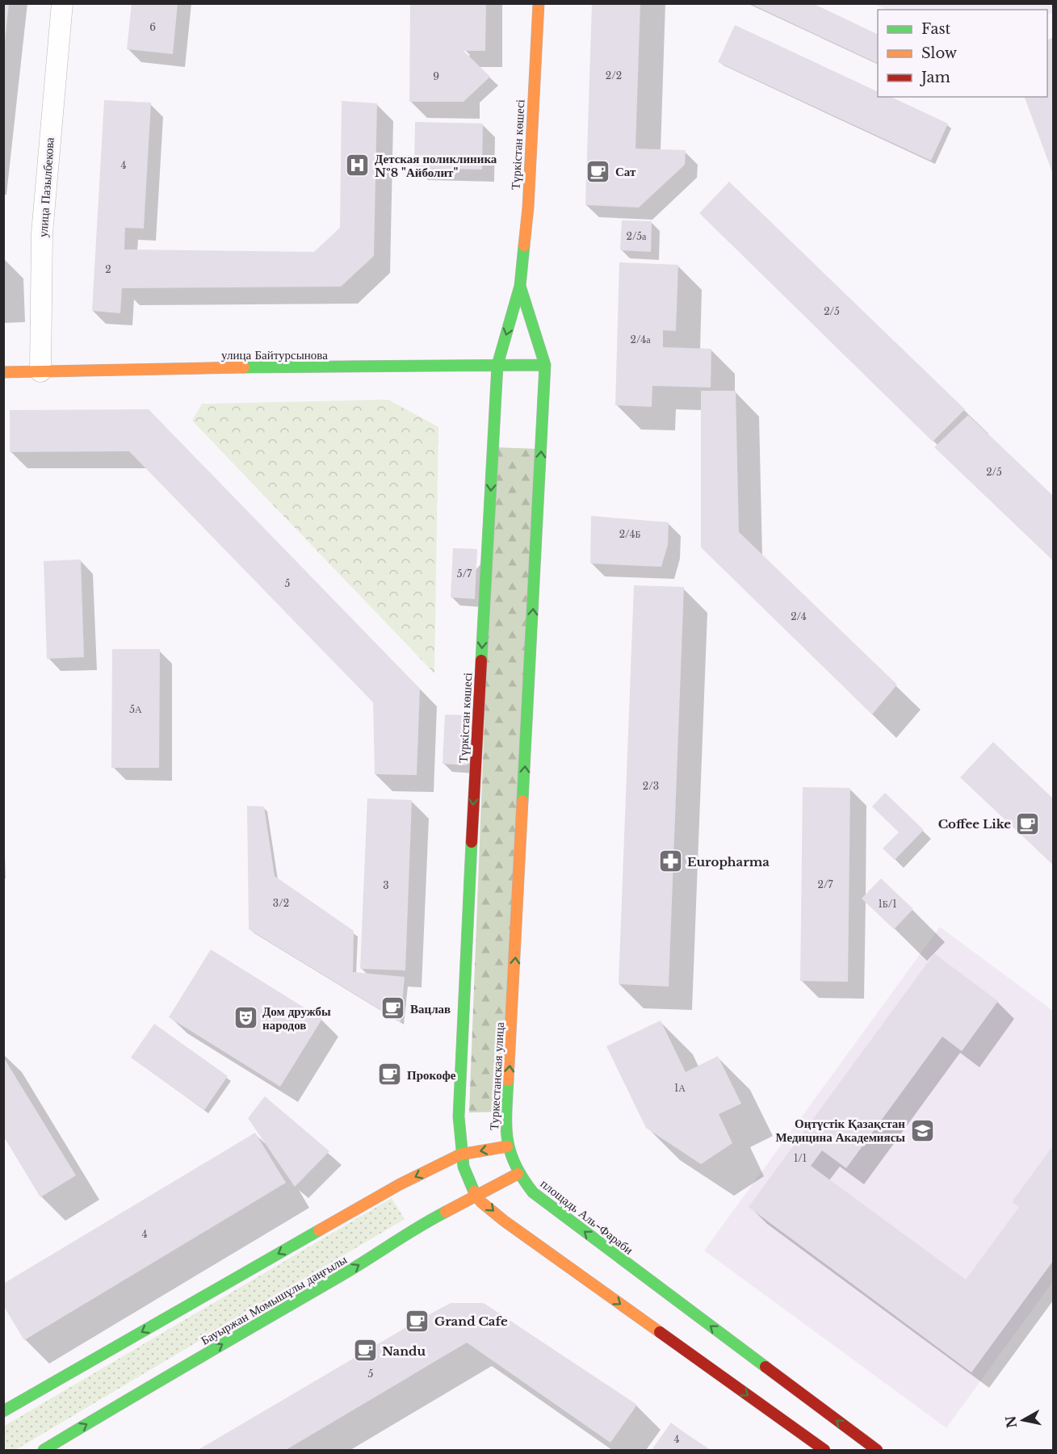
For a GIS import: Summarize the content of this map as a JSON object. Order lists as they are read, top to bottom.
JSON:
{
  "streets": {
    "main road": [
      "Түркістан көшесі",
      "улица Байтурсынова",
      "Туркестанская улица",
      "площадь Аль-Фараби",
      "Бауыржан Момышұлы даңғылы"
    ],
    "street": ["улица Пазылбекова"]
  },
  "crossings": [
    ["Түркістан көшесі", "улица Байтурсынова"],
    ["Түркістан көшесі", "Туркестанская улица"],
    ["улица Пазылбекова", "улица Байтурсынова"],
    ["Туркестанская улица", "площадь Аль-Фараби"],
    ["площадь Аль-Фараби", "Бауыржан Момышұлы даңғылы"]
  ],
  "one_way": ["Туркестанская улица"],
  "places": {
    "hospital": ["Детская поликлиника №8 \"Айболит\""],
    "cafe": [
      "Сат",
      "Coffee Like",
      "Вацлав",
      "Прокофе",
      "Grand Cafe",
      "Nandu"
    ],
    "pharmacy": ["Europharma"],
    "theatre": ["Дом дружбы народов"],
    "school or university": ["Оңтүстік Қазақстан Медицина Академиясы"]
  },
  "house_numbers": [
    "6",
    "2/2",
    "9",
    "4",
    "2/5а",
    "2",
    "2/5",
    "2/4а",
    "2/5",
    "2/4Б",
    "5/7",
    "5",
    "2/4",
    "5А",
    "2/3",
    "2/7",
    "3",
    "3/2",
    "1Б/1",
    "1А",
    "1/1",
    "4",
    "5",
    "4"
  ],
  "legend": ["Fast", "Slow", "Jam"],
  "north": "left"
}
